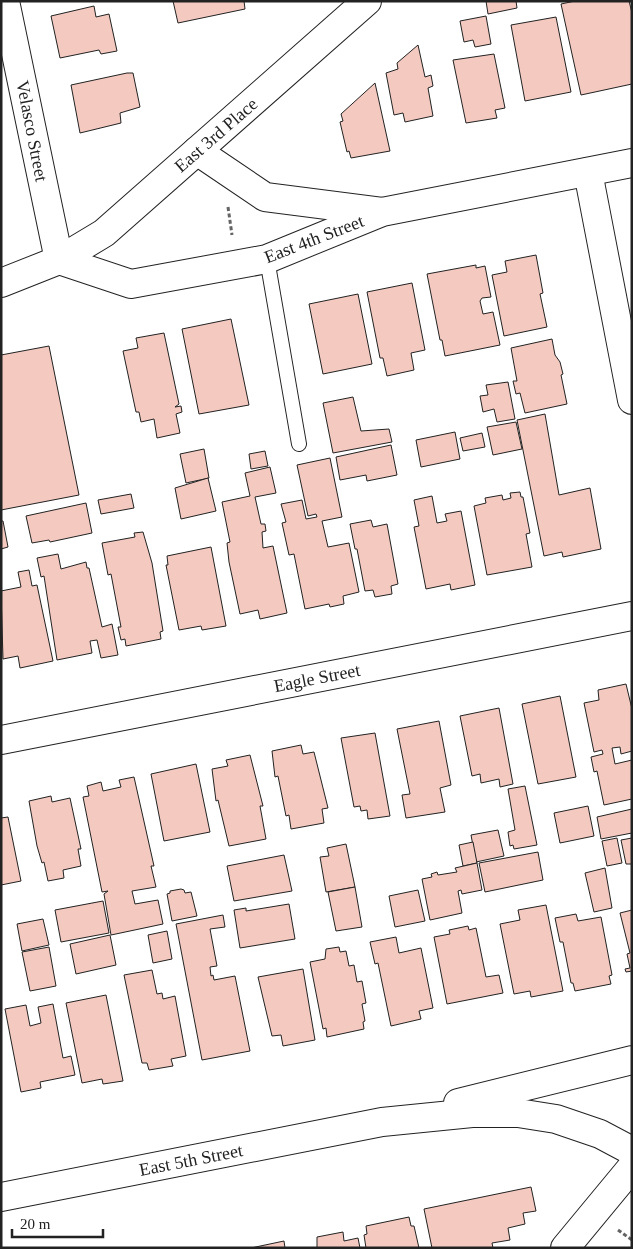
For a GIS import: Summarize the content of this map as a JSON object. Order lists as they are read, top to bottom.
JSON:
{
  "streets": {
    "street": [
      "Velasco Street",
      "East 3rd Place",
      "East 4th Street",
      "Eagle Street",
      "East 5th Street"
    ]
  },
  "crossings": [
    ["Velasco Street", "East 3rd Place"],
    ["Velasco Street", "East 4th Street"],
    ["East 3rd Place", "East 4th Street"]
  ],
  "scale_bar": "20 m"
}
